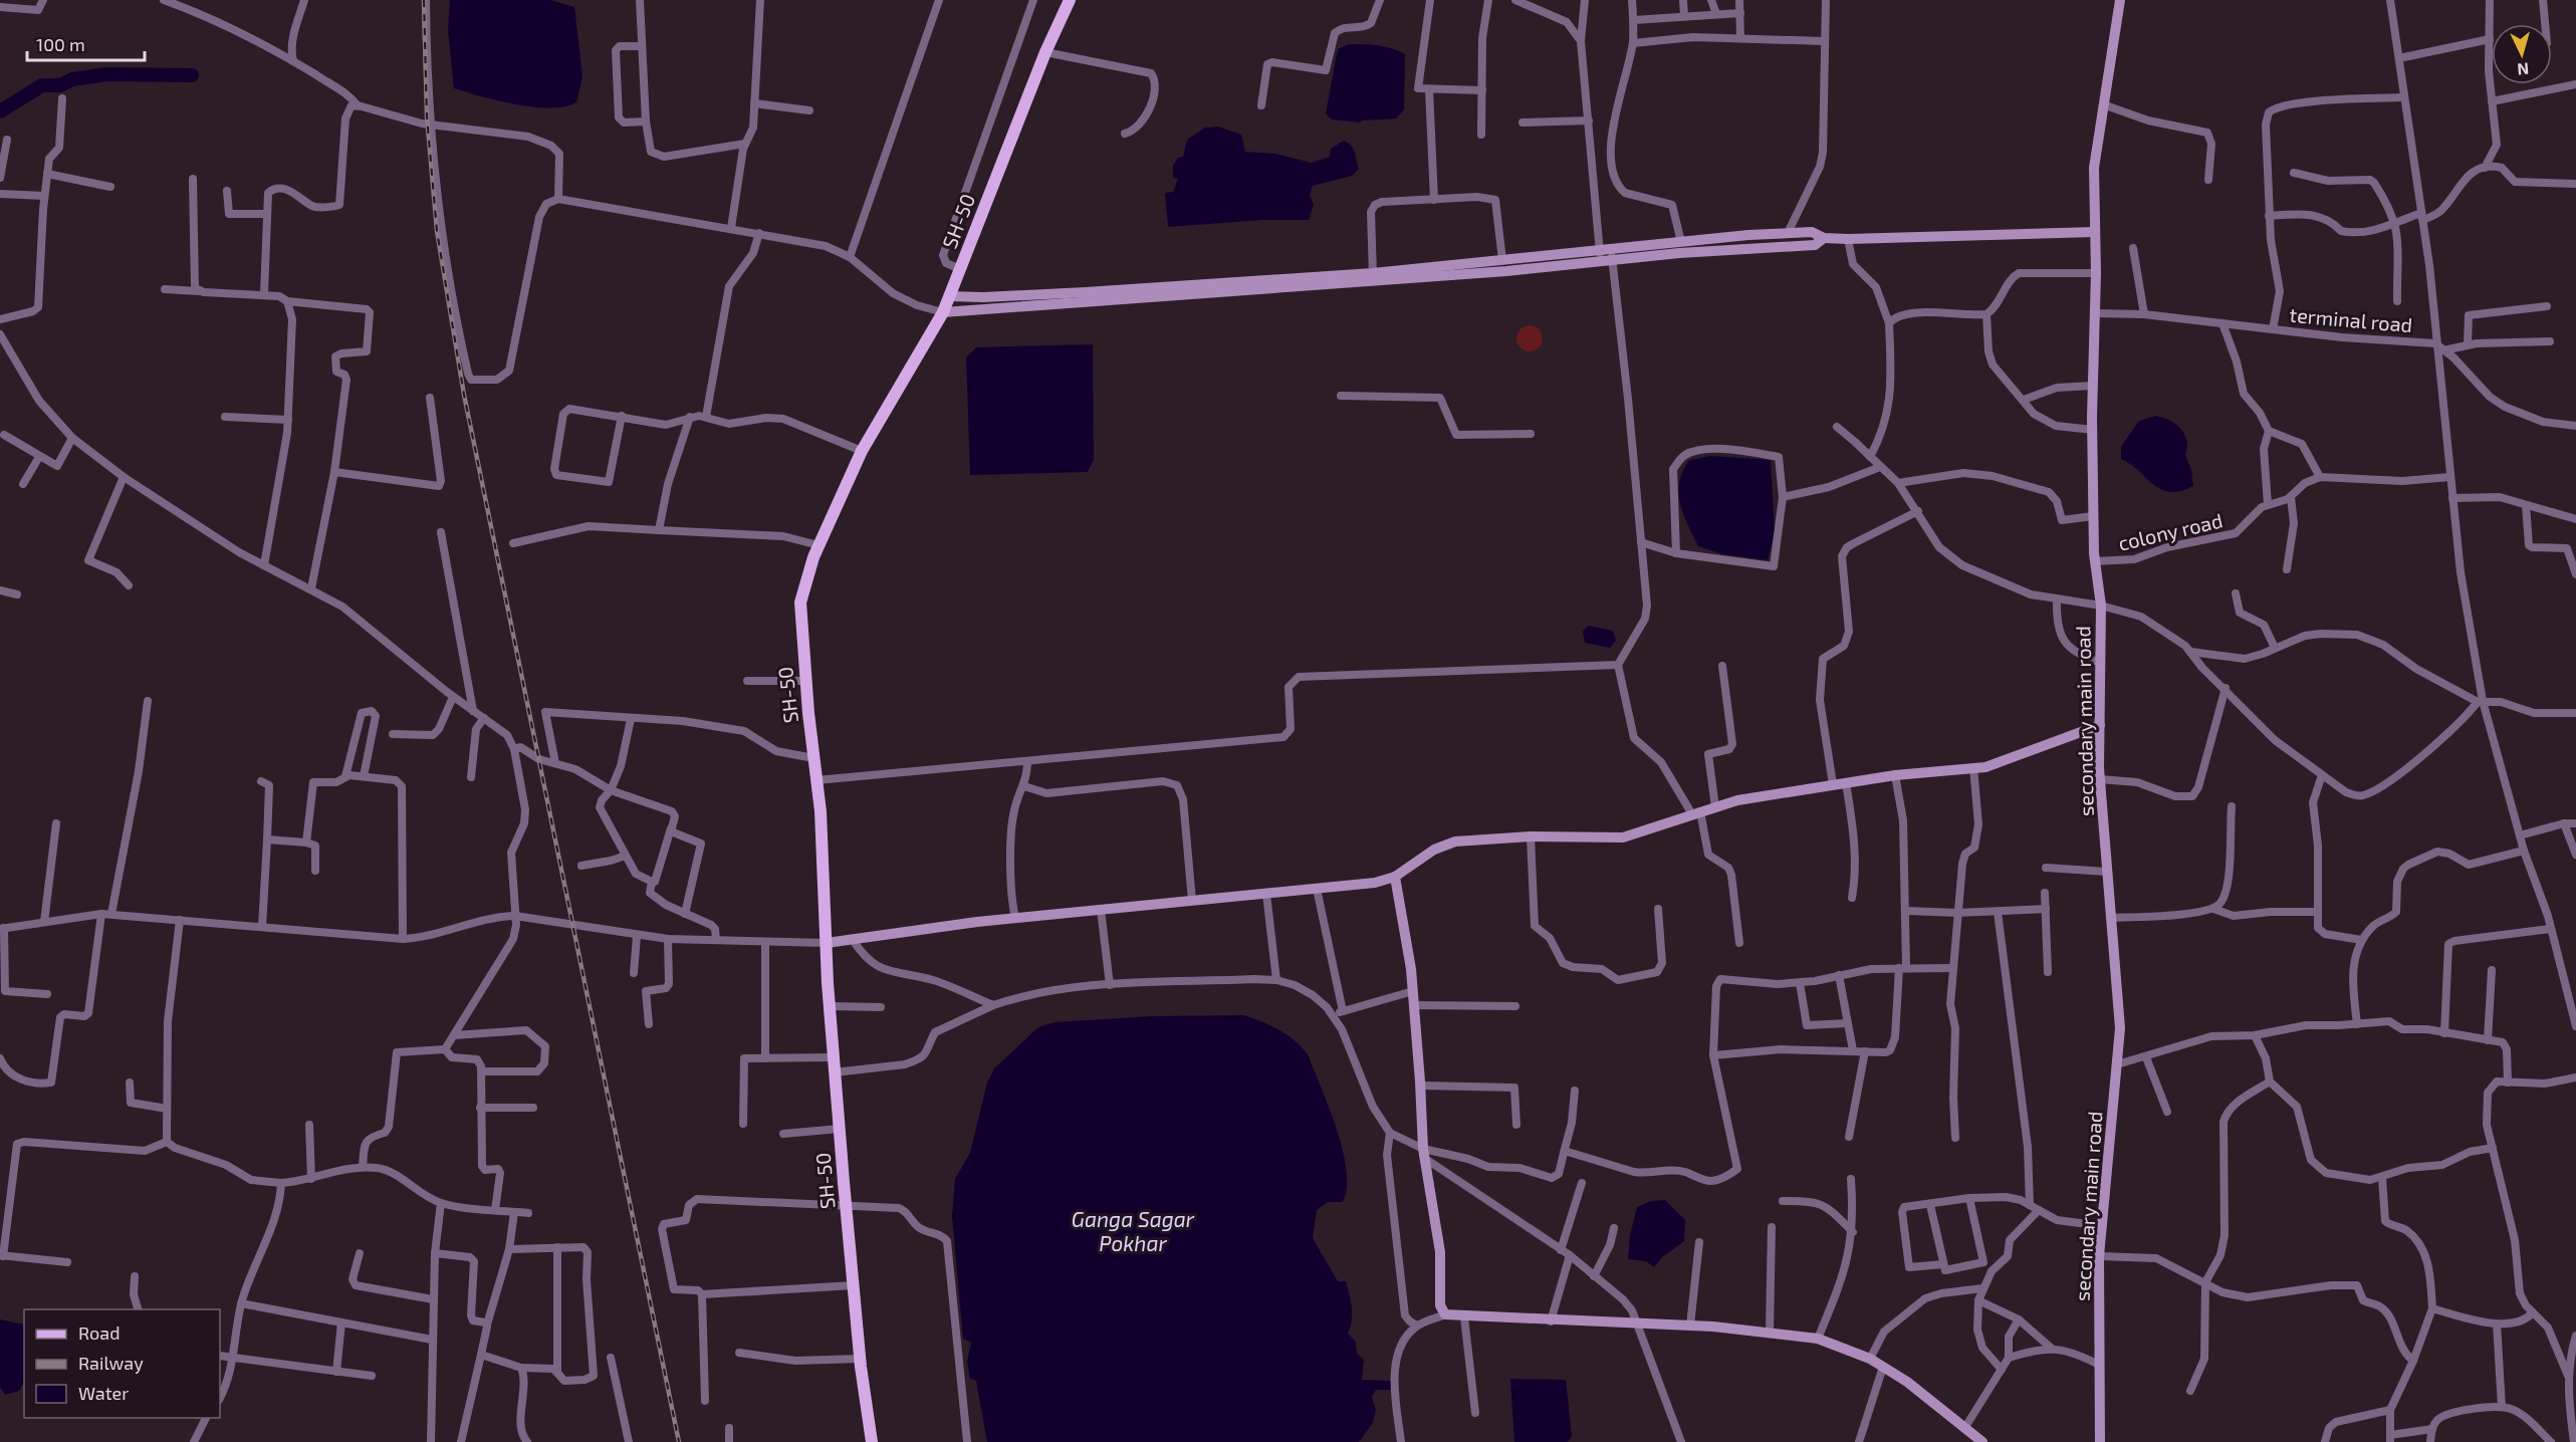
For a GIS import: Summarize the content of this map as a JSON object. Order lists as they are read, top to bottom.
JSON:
{
  "streets": {
    "main road": ["SH-50"],
    "street": ["terminal road", "colony road", "secondary main road"]
  },
  "crossings": [
    ["terminal road", "secondary main road"],
    ["colony road", "secondary main road"]
  ],
  "water": ["Ganga Sagar Pokhar"],
  "legend": ["Road", "Railway", "Water"],
  "scale_bar": "100 m",
  "north": "bottom"
}
